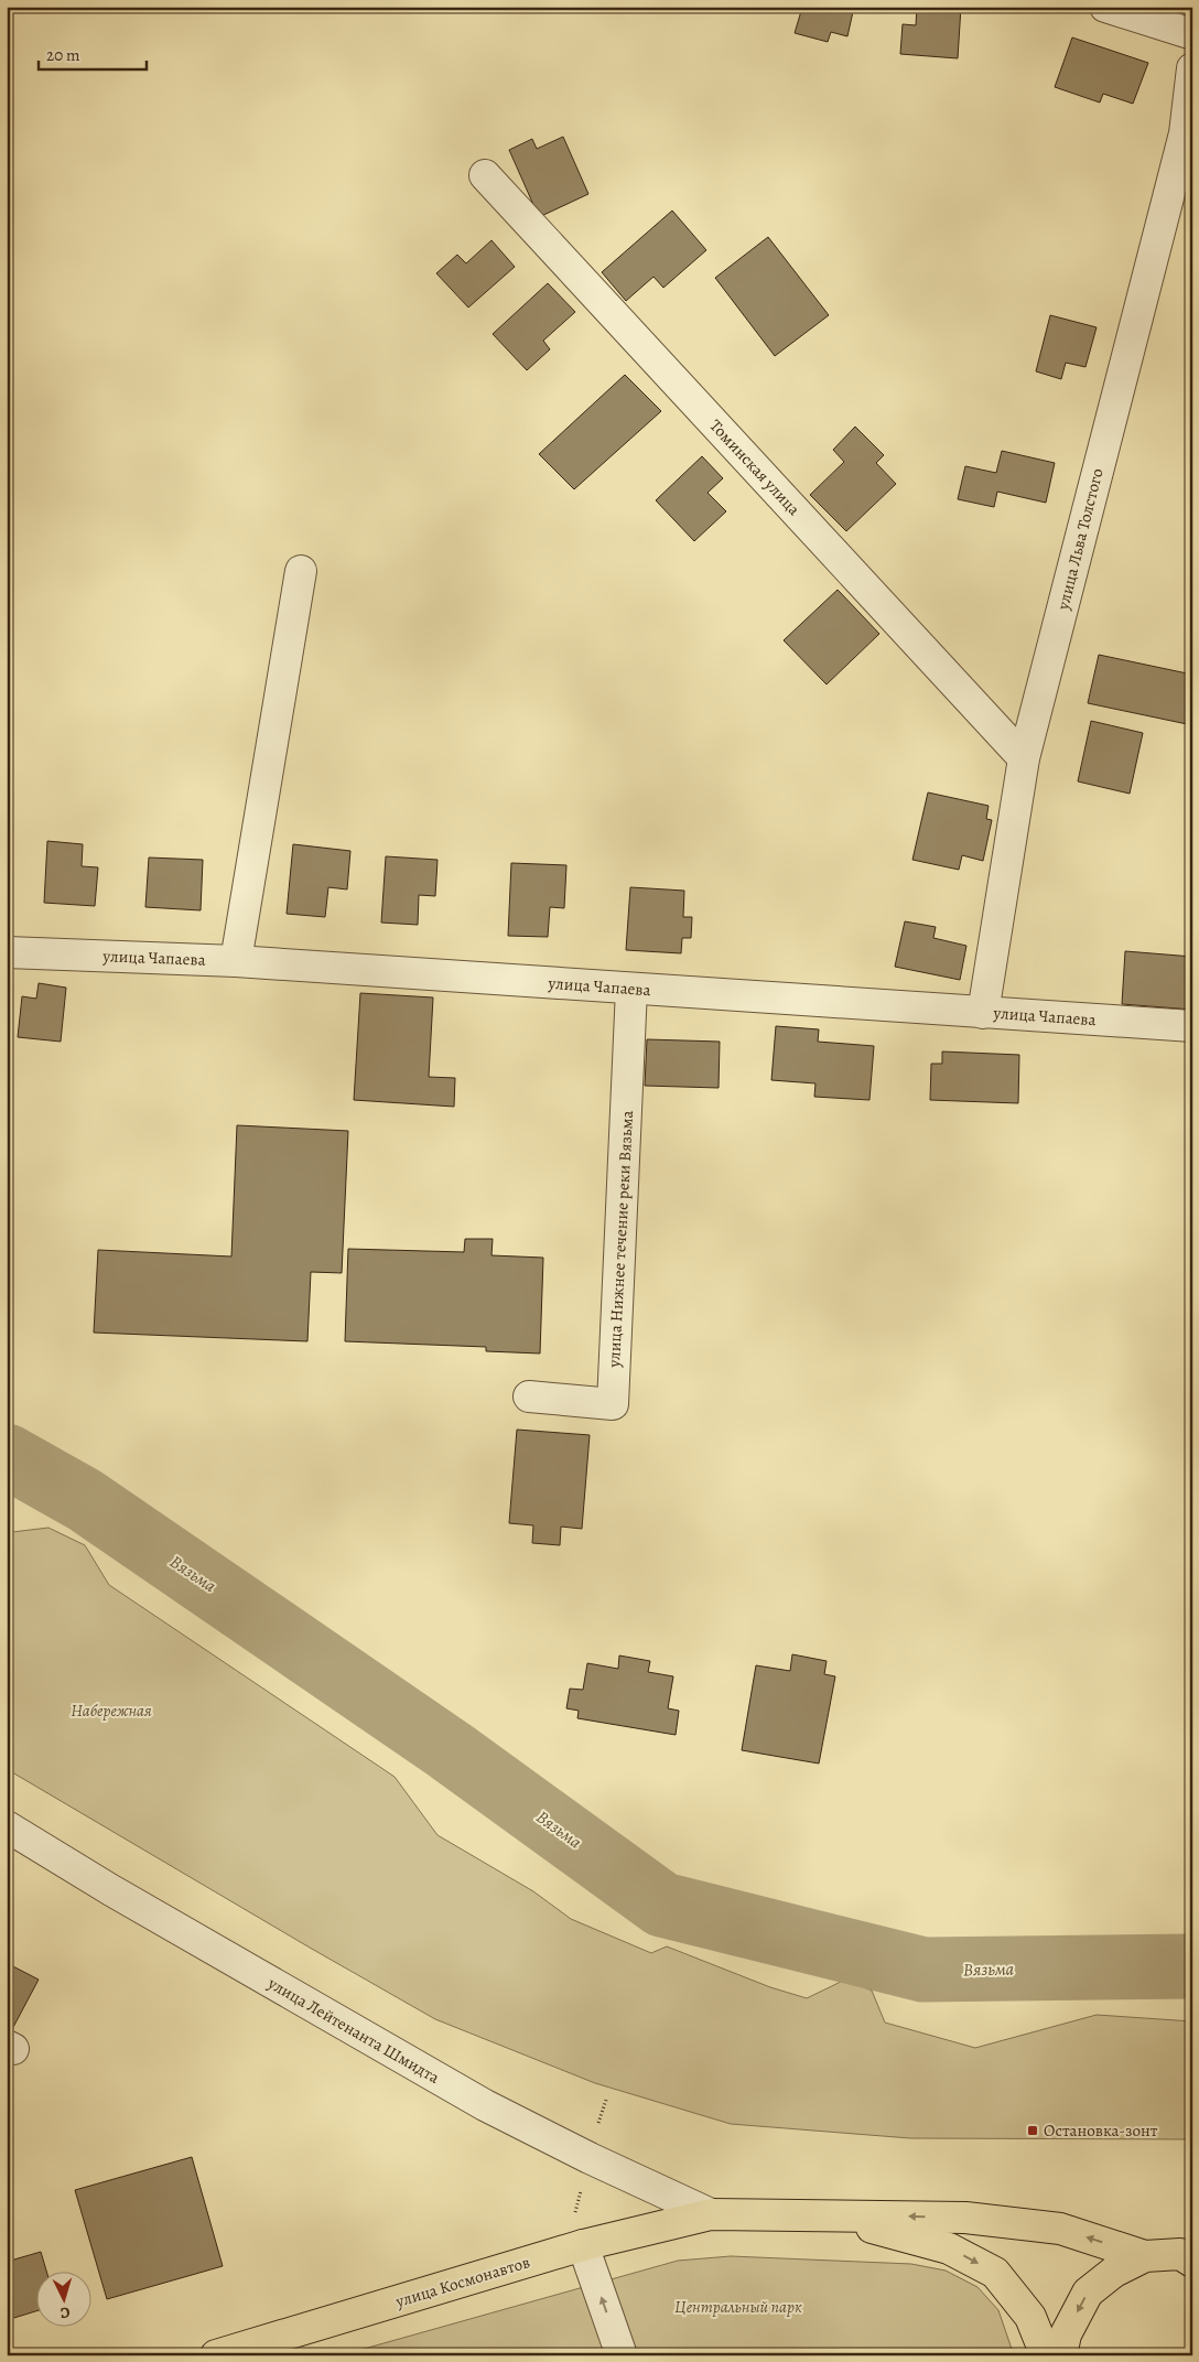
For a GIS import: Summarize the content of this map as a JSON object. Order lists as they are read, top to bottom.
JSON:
{
  "streets": {
    "main road": ["улица Космонавтов"],
    "street": [
      "Томинская улица",
      "улица Льва Толстого",
      "улица Чапаева",
      "улица Нижнее течение реки Вязьма",
      "улица Лейтенанта Шмидта"
    ]
  },
  "crossings": [
    ["Томинская улица", "улица Льва Толстого"],
    ["улица Льва Толстого", "улица Чапаева"],
    ["улица Чапаева", "улица Нижнее течение реки Вязьма"],
    ["улица Лейтенанта Шмидта", "улица Космонавтов"]
  ],
  "water": ["Вязьма"],
  "parks": ["Набережная", "Центральный парк"],
  "places": {
    "transit": ["Остановка-зонт"]
  },
  "scale_bar": "20 m",
  "north": "bottom"
}
